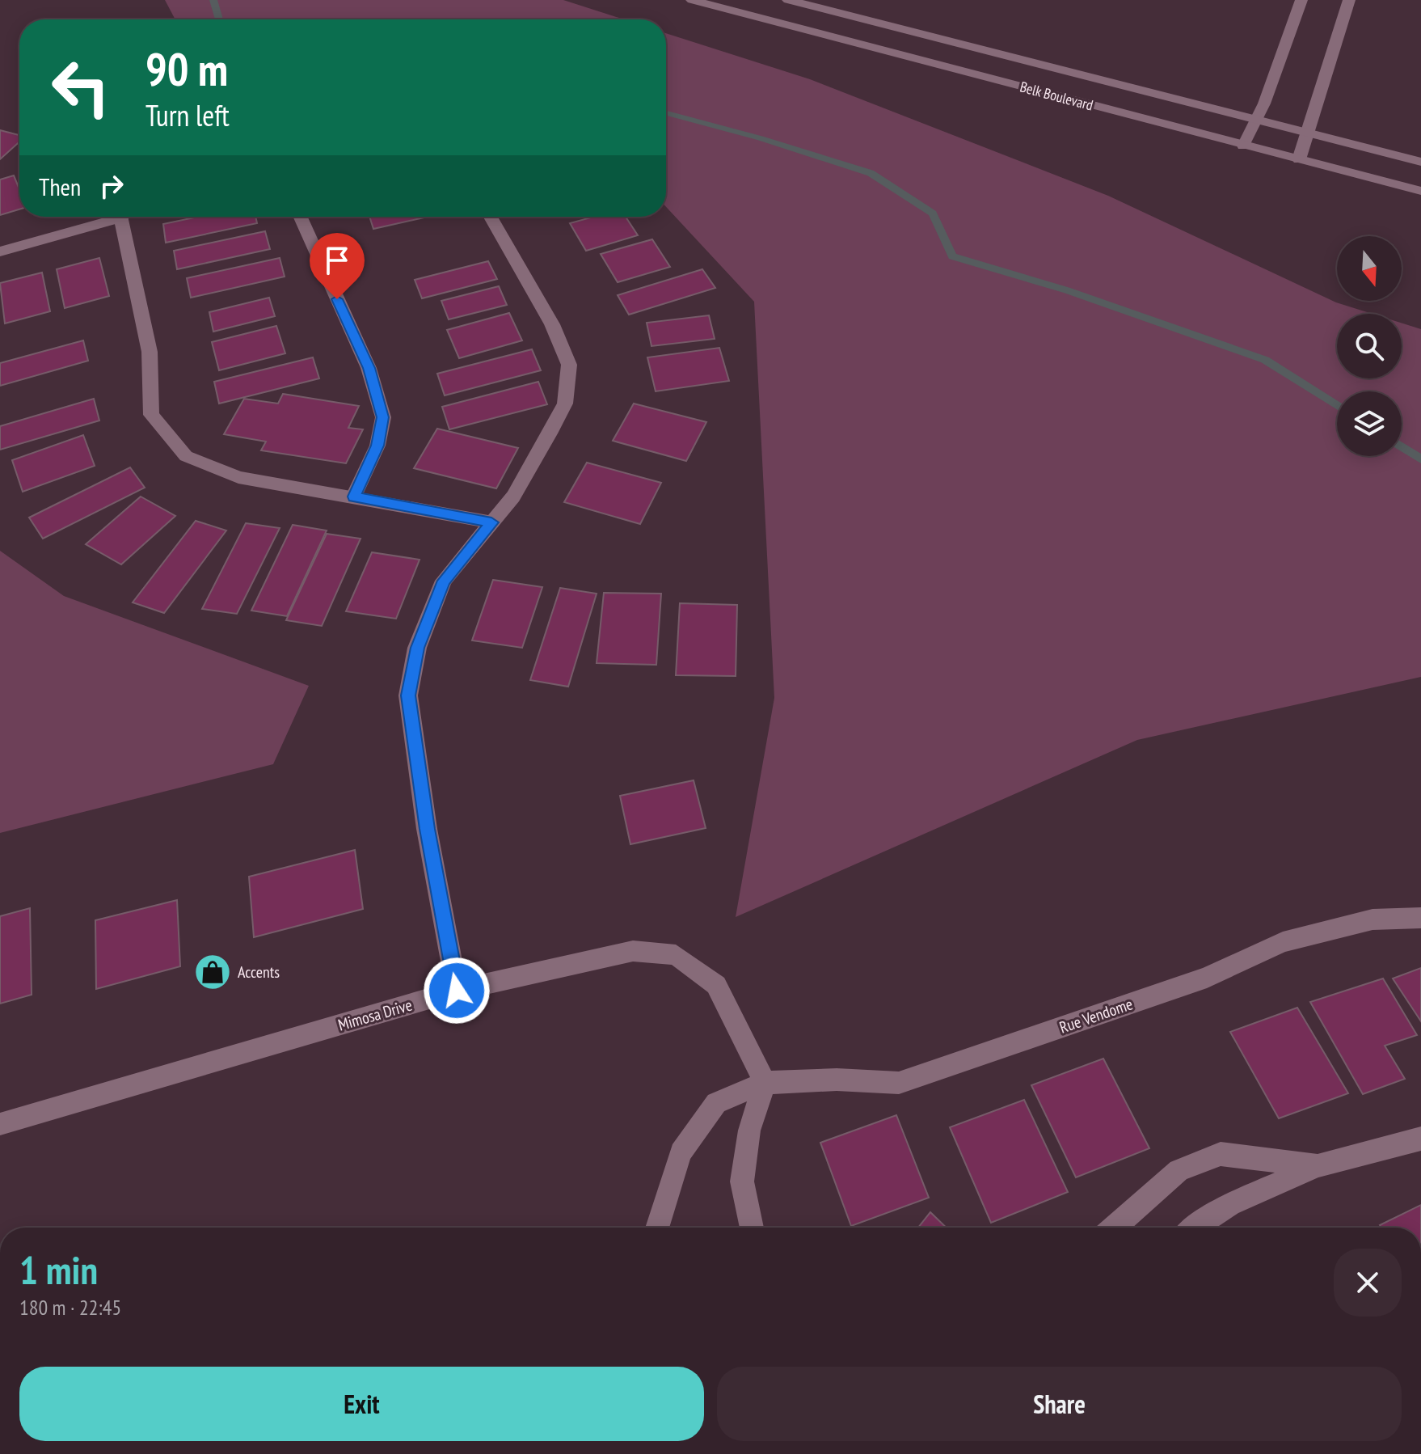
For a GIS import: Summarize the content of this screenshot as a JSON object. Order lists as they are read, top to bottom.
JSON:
{
  "streets": {
    "street": ["Belk Boulevard", "Mimosa Drive", "Rue Vendome"]
  },
  "crossings": [
    ["Mimosa Drive", "Rue Vendome"]
  ],
  "places": {
    "shop": ["Accents"]
  },
  "north": "bottom",
  "page": {
    "turn": ["90 m", "Turn left"],
    "then": "Then",
    "heading": ["1 min", "180 m · 22:45"],
    "buttons": ["Exit", "Share"]
  }
}
